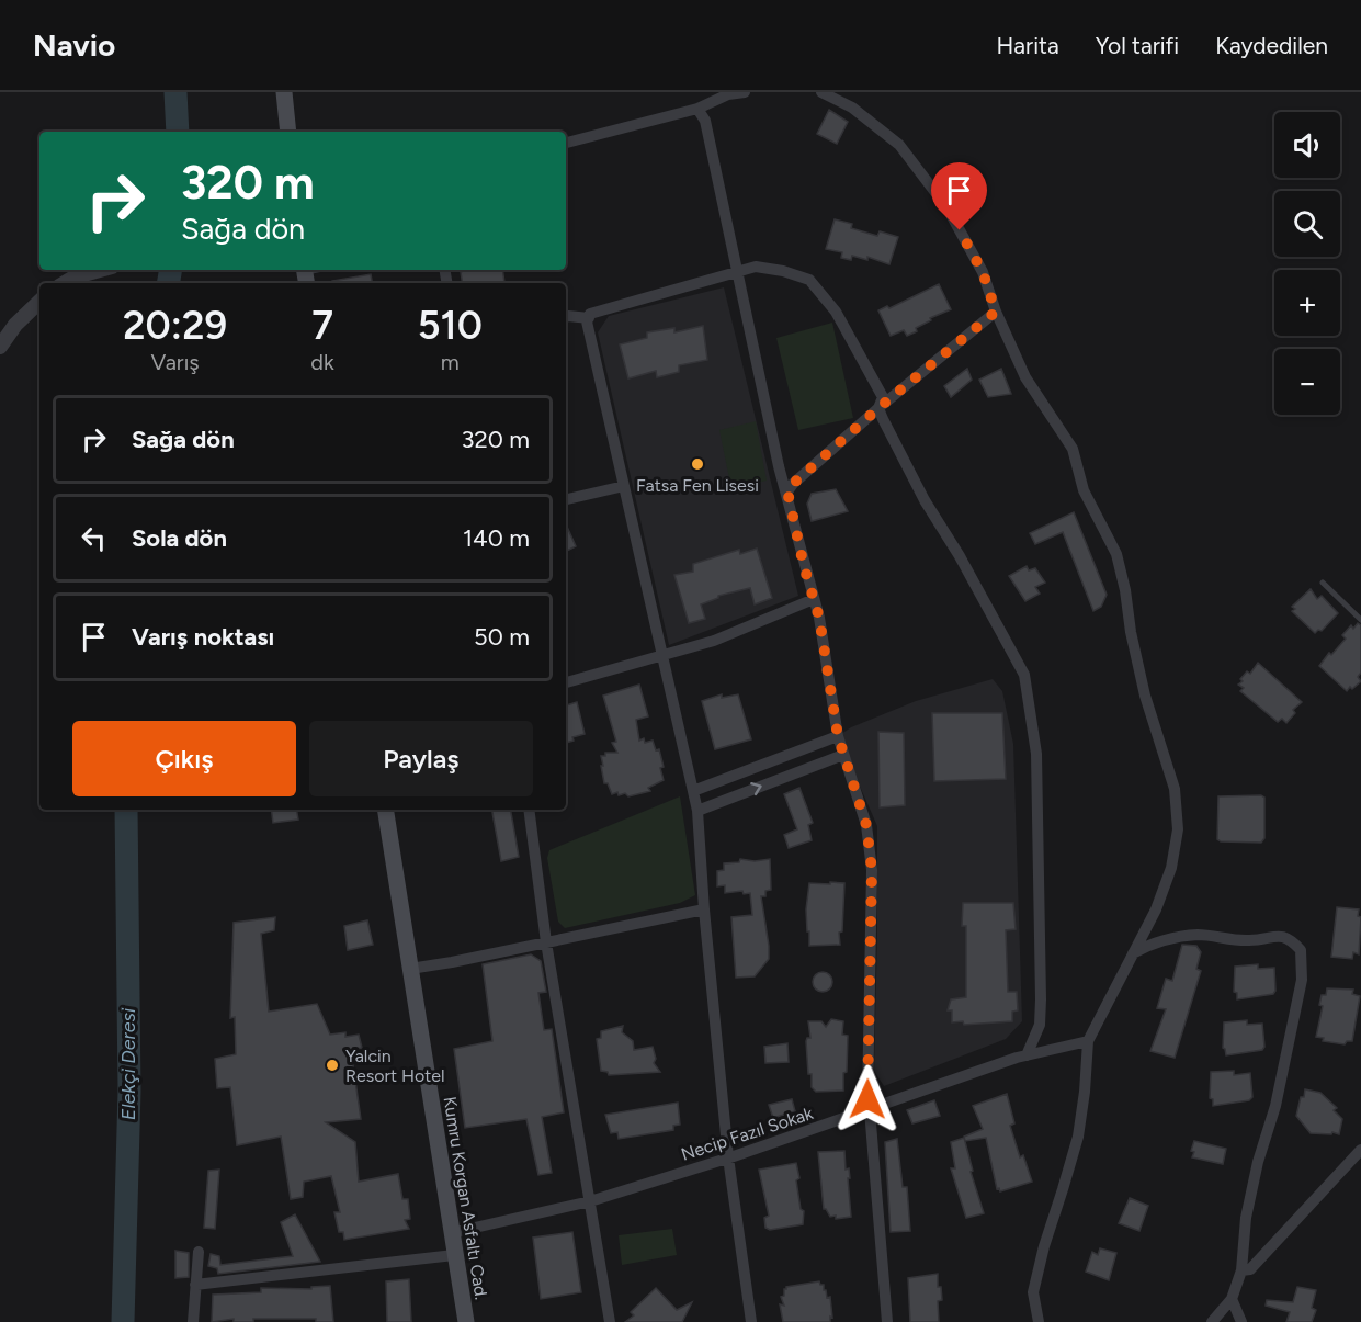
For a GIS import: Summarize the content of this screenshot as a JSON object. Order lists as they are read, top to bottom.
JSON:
{
  "streets": {
    "main road": ["Kumru Korgan Asfaltı Cad."],
    "street": ["Necip Fazıl Sokak"]
  },
  "crossings": [
    ["Necip Fazıl Sokak", "Kumru Korgan Asfaltı Cad."]
  ],
  "water": ["Elekçi Deresi"],
  "places": ["Fatsa Fen Lisesi", "Yalcin Resort Hotel"],
  "page": {
    "header": "Navio",
    "nav": ["Harita", "Yol tarifi", "Kaydedilen"],
    "map_buttons": ["+", "−"],
    "turn": ["320 m", "Sağa dön"],
    "eta": [
      "20:29",
      "Varış",
      "7",
      "dk",
      "510",
      "m"
    ],
    "list": [
      {
        "name": "Sağa dön",
        "value": "320 m"
      },
      {
        "name": "Sola dön",
        "value": "140 m"
      },
      {
        "name": "Varış noktası",
        "value": "50 m"
      }
    ],
    "buttons": ["Çıkış", "Paylaş"]
  }
}
